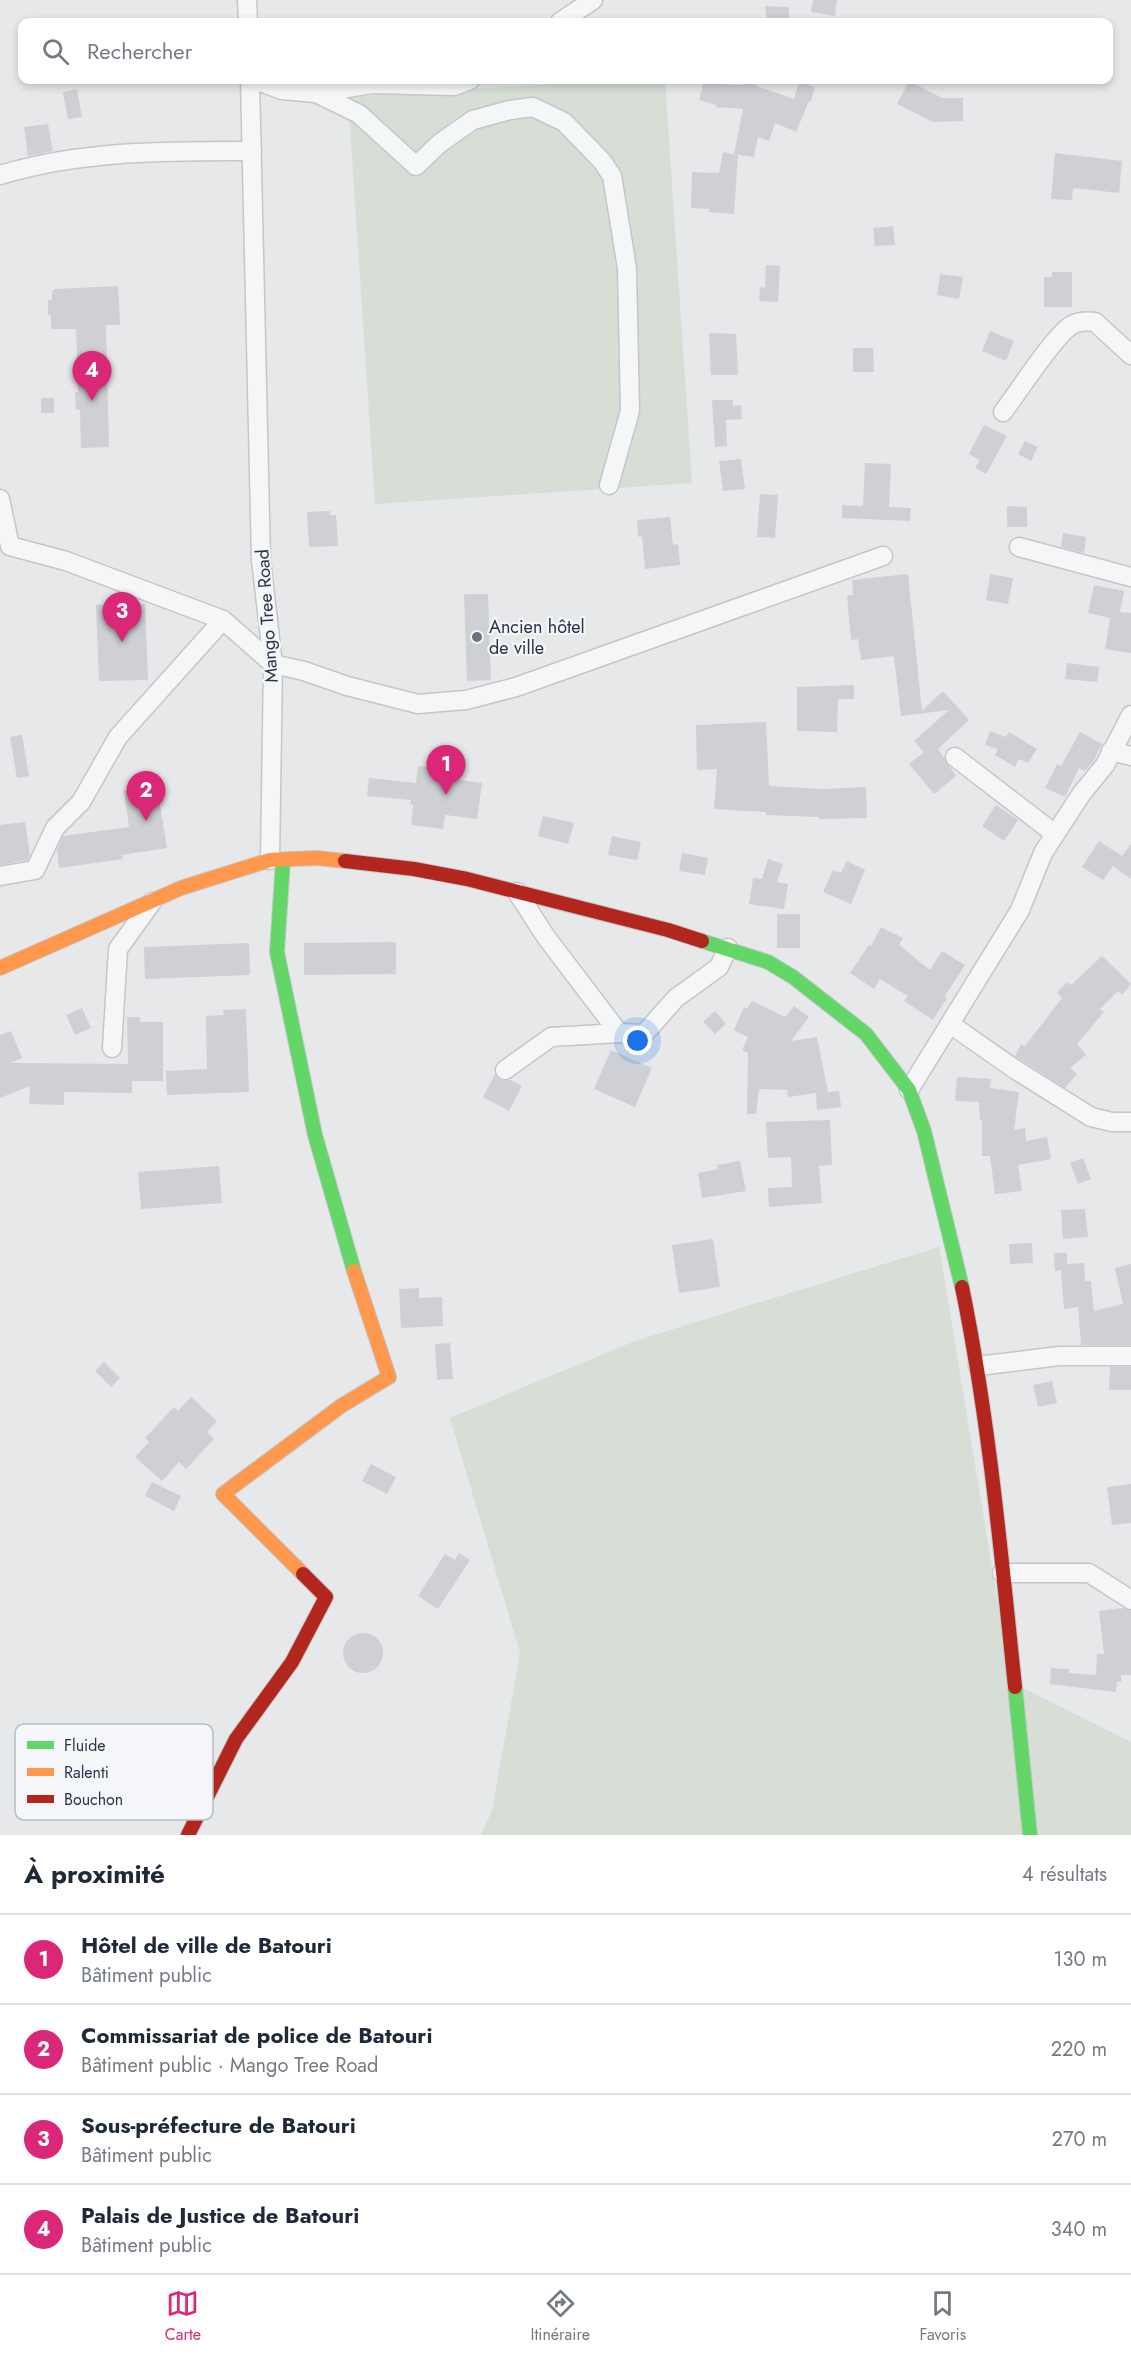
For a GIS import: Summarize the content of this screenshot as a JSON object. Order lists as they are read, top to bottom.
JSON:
{
  "streets": {
    "street": ["Mango Tree Road"]
  },
  "places": ["Ancien hôtel de ville"],
  "legend": ["Fluide", "Ralenti", "Bouchon"],
  "page": {
    "search": "Rechercher",
    "pins": [
      "4",
      "3",
      "1",
      "2"
    ],
    "heading": ["À proximité", "4 résultats"],
    "list": [
      {
        "mark": "1",
        "name": "Hôtel de ville de Batouri",
        "note": "Bâtiment public",
        "value": "130 m"
      },
      {
        "mark": "2",
        "name": "Commissariat de police de Batouri",
        "note": "Bâtiment public · Mango Tree Road",
        "value": "220 m"
      },
      {
        "mark": "3",
        "name": "Sous-préfecture de Batouri",
        "note": "Bâtiment public",
        "value": "270 m"
      },
      {
        "mark": "4",
        "name": "Palais de Justice de Batouri",
        "note": "Bâtiment public",
        "value": "340 m"
      }
    ],
    "nav": ["Carte", "Itinéraire", "Favoris"]
  }
}
